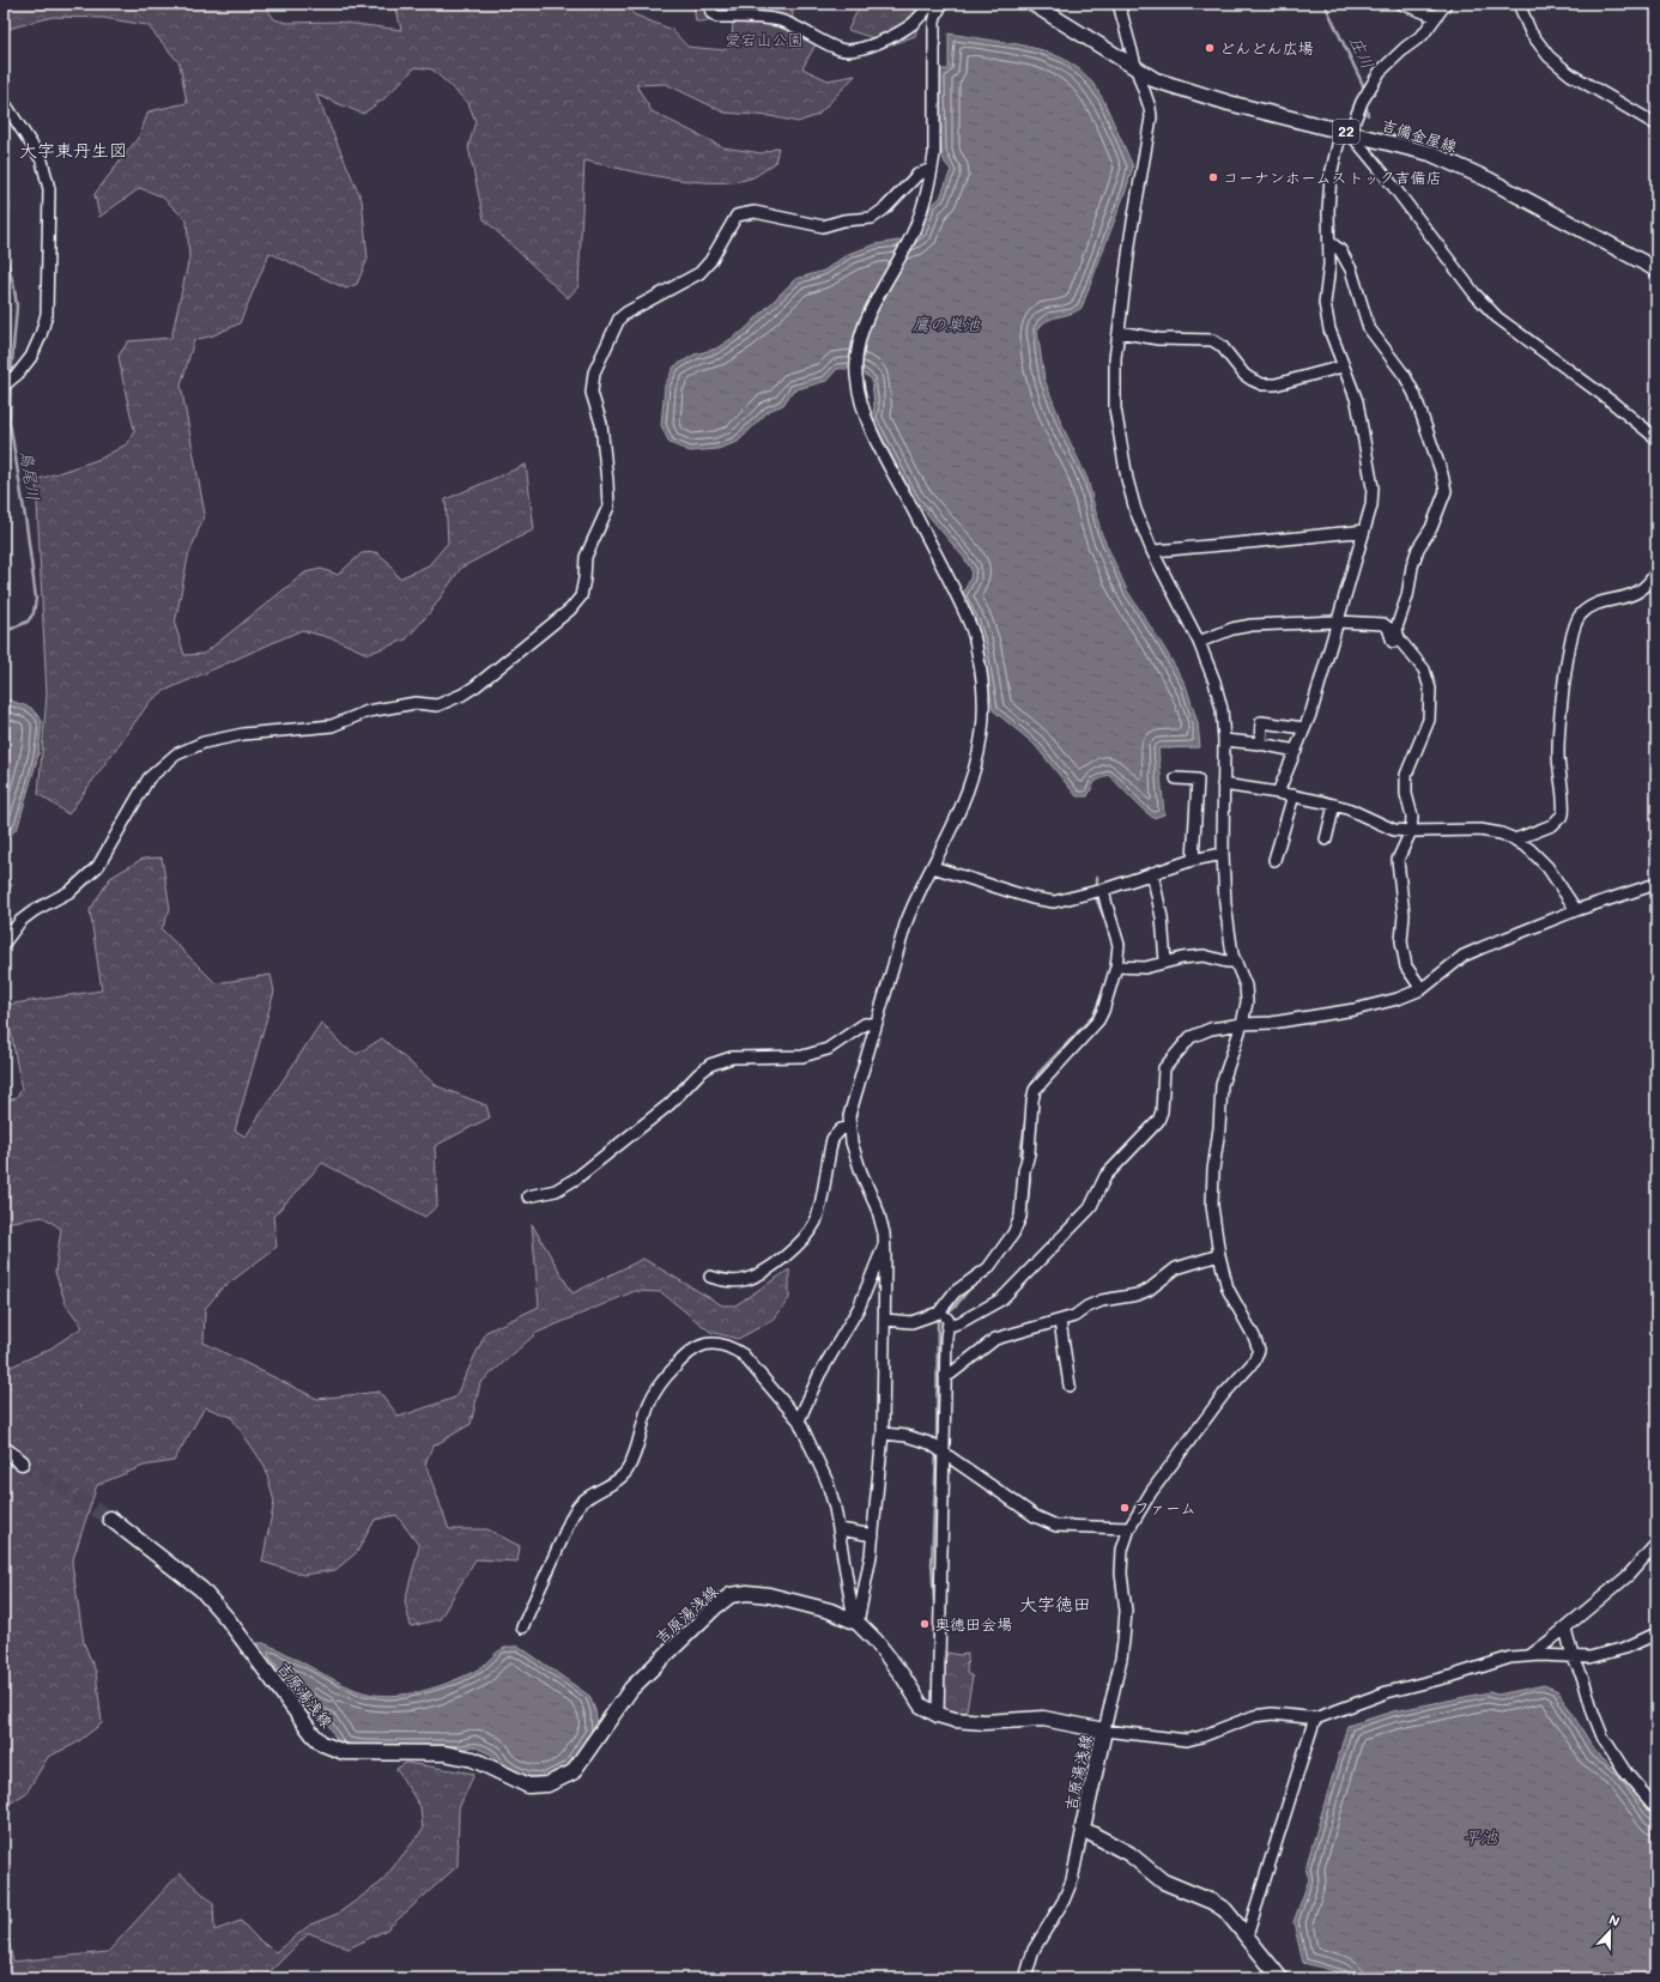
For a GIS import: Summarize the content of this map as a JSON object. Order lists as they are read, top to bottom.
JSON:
{
  "streets": {
    "main road": ["22", "吉備金屋線", "吉原湯浅線"]
  },
  "districts": ["大字東丹生図", "大字徳田"],
  "water": [
    "庄川",
    "鷹の巣池",
    "鳥尾川",
    "平池"
  ],
  "parks": ["愛宕山公園"],
  "places": [
    "どんどん広場",
    "コーナンホームストック吉備店",
    "ファーム",
    "奥徳田会場"
  ],
  "north": "top"
}
